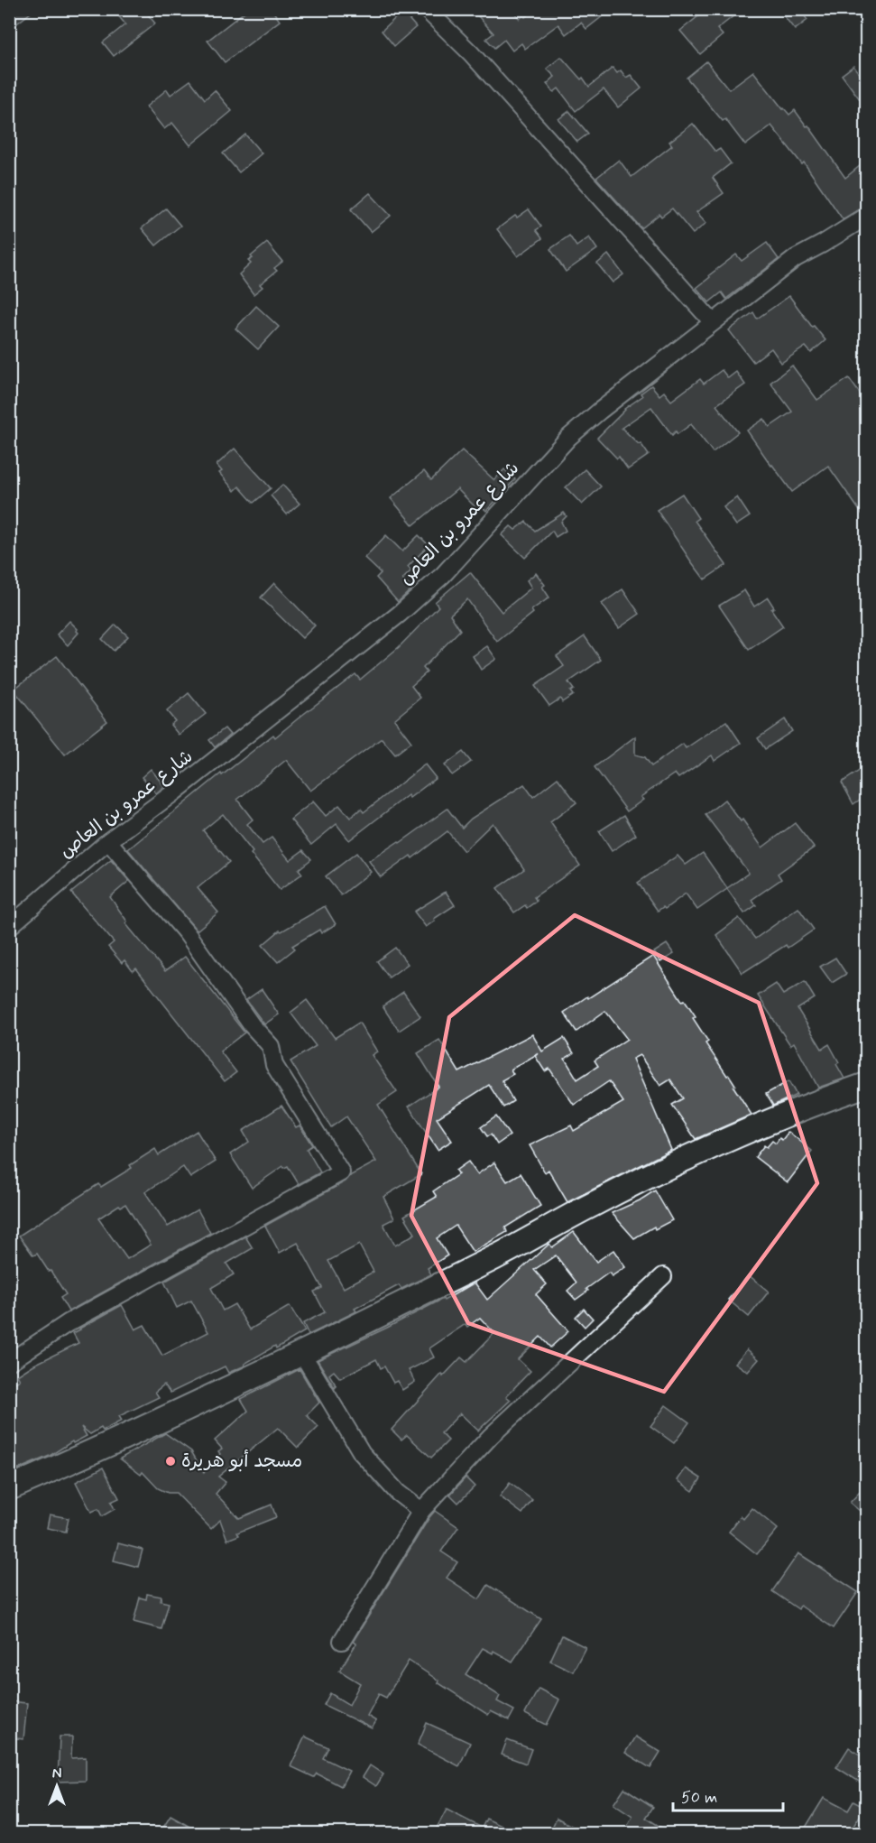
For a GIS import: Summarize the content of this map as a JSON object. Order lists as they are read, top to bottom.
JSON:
{
  "streets": {
    "street": ["شارع عمرو بن العاص"]
  },
  "places": ["مسجد أبو هريرة"],
  "scale_bar": "50 m",
  "north": "top"
}
